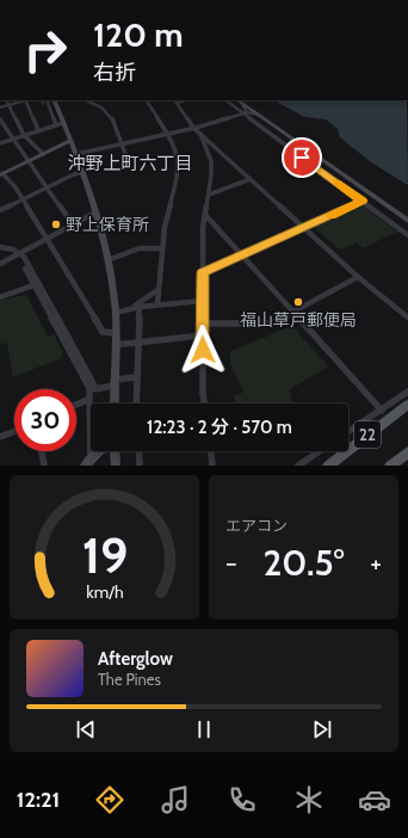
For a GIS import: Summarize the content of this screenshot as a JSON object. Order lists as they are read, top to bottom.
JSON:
{
  "streets": {
    "main road": ["22"]
  },
  "districts": ["沖野上町六丁目"],
  "places": ["野上保育所", "福山草戸郵便局"],
  "page": {
    "turn": ["120 m", "右折"],
    "limit": "30",
    "trip": "12:23 · 2 分 · 570 m",
    "tile": "エアコン",
    "heat": ["−", "20.5°", "+"],
    "song": ["Afterglow", "The Pines"],
    "tabs": "12:21",
    "gauge": ["19", "km/h"]
  }
}
